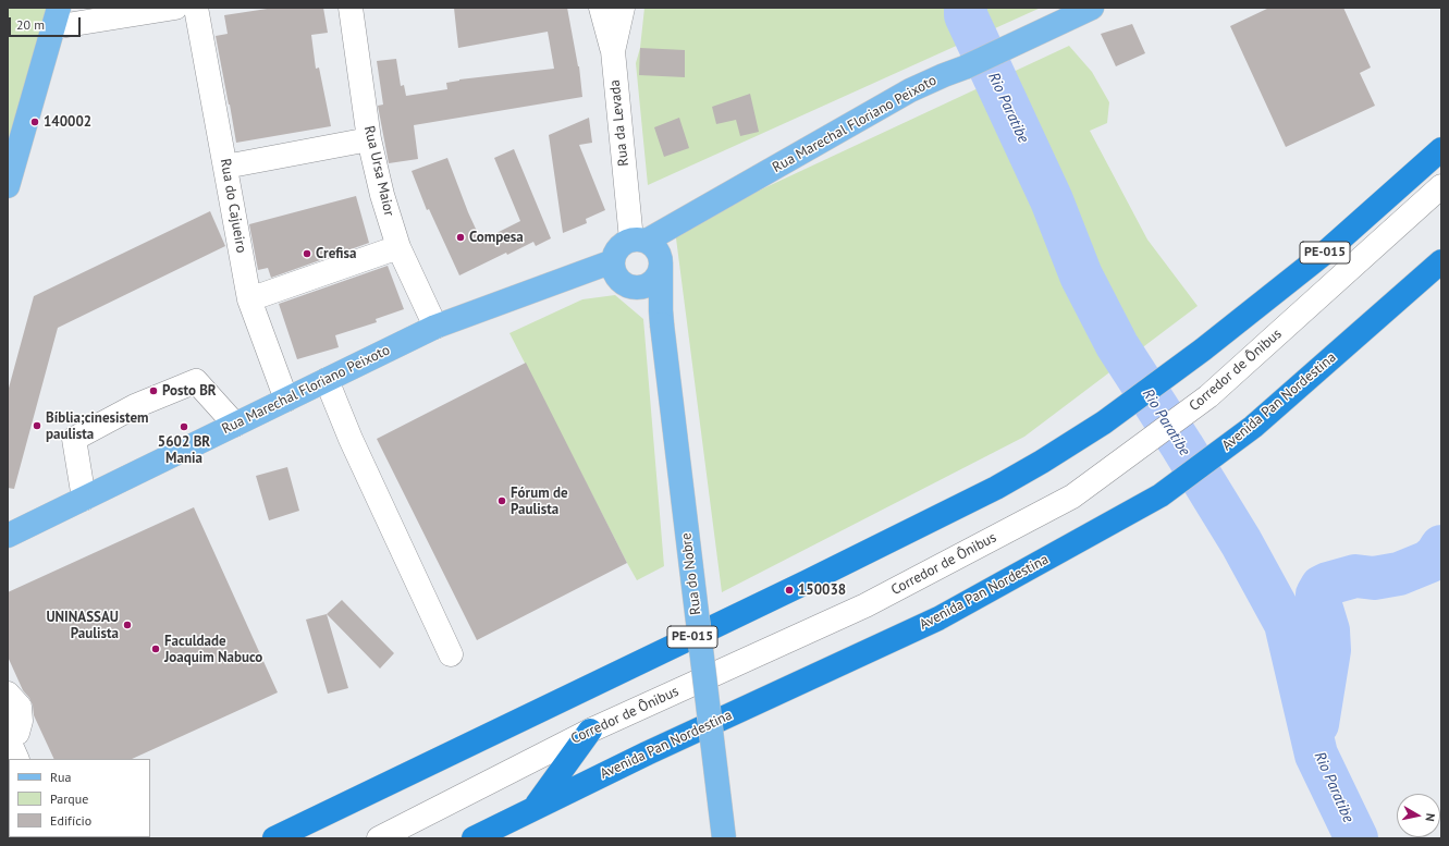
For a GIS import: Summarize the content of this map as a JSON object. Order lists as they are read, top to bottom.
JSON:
{
  "streets": {
    "highway": ["PE-015", "Avenida Pan Nordestina"],
    "main road": ["Rua Marechal Floriano Peixoto", "Rua do Nobre"],
    "street": [
      "Rua da Levada",
      "Rua Ursa Maior",
      "Rua do Cajueiro",
      "Corredor de Ônibus"
    ]
  },
  "crossings": [
    ["Rua da Levada", "Rua Marechal Floriano Peixoto"],
    ["Rua da Levada", "Rua do Nobre"],
    ["Rua Marechal Floriano Peixoto", "Rua Ursa Maior"],
    ["Rua Marechal Floriano Peixoto", "Rua do Cajueiro"],
    ["Rua Marechal Floriano Peixoto", "Rua do Nobre"]
  ],
  "water": ["Rio Paratibe"],
  "places": [
    "140002",
    "Compesa",
    "Crefisa",
    "Posto BR",
    "Bíblia;cinesistem paulista",
    "5602 BR Mania",
    "Fórum de Paulista",
    "150038",
    "UNINASSAU Paulista",
    "Faculdade Joaquim Nabuco"
  ],
  "legend": ["Rua", "Parque", "Edifício"],
  "scale_bar": "20 m",
  "north": "right"
}
